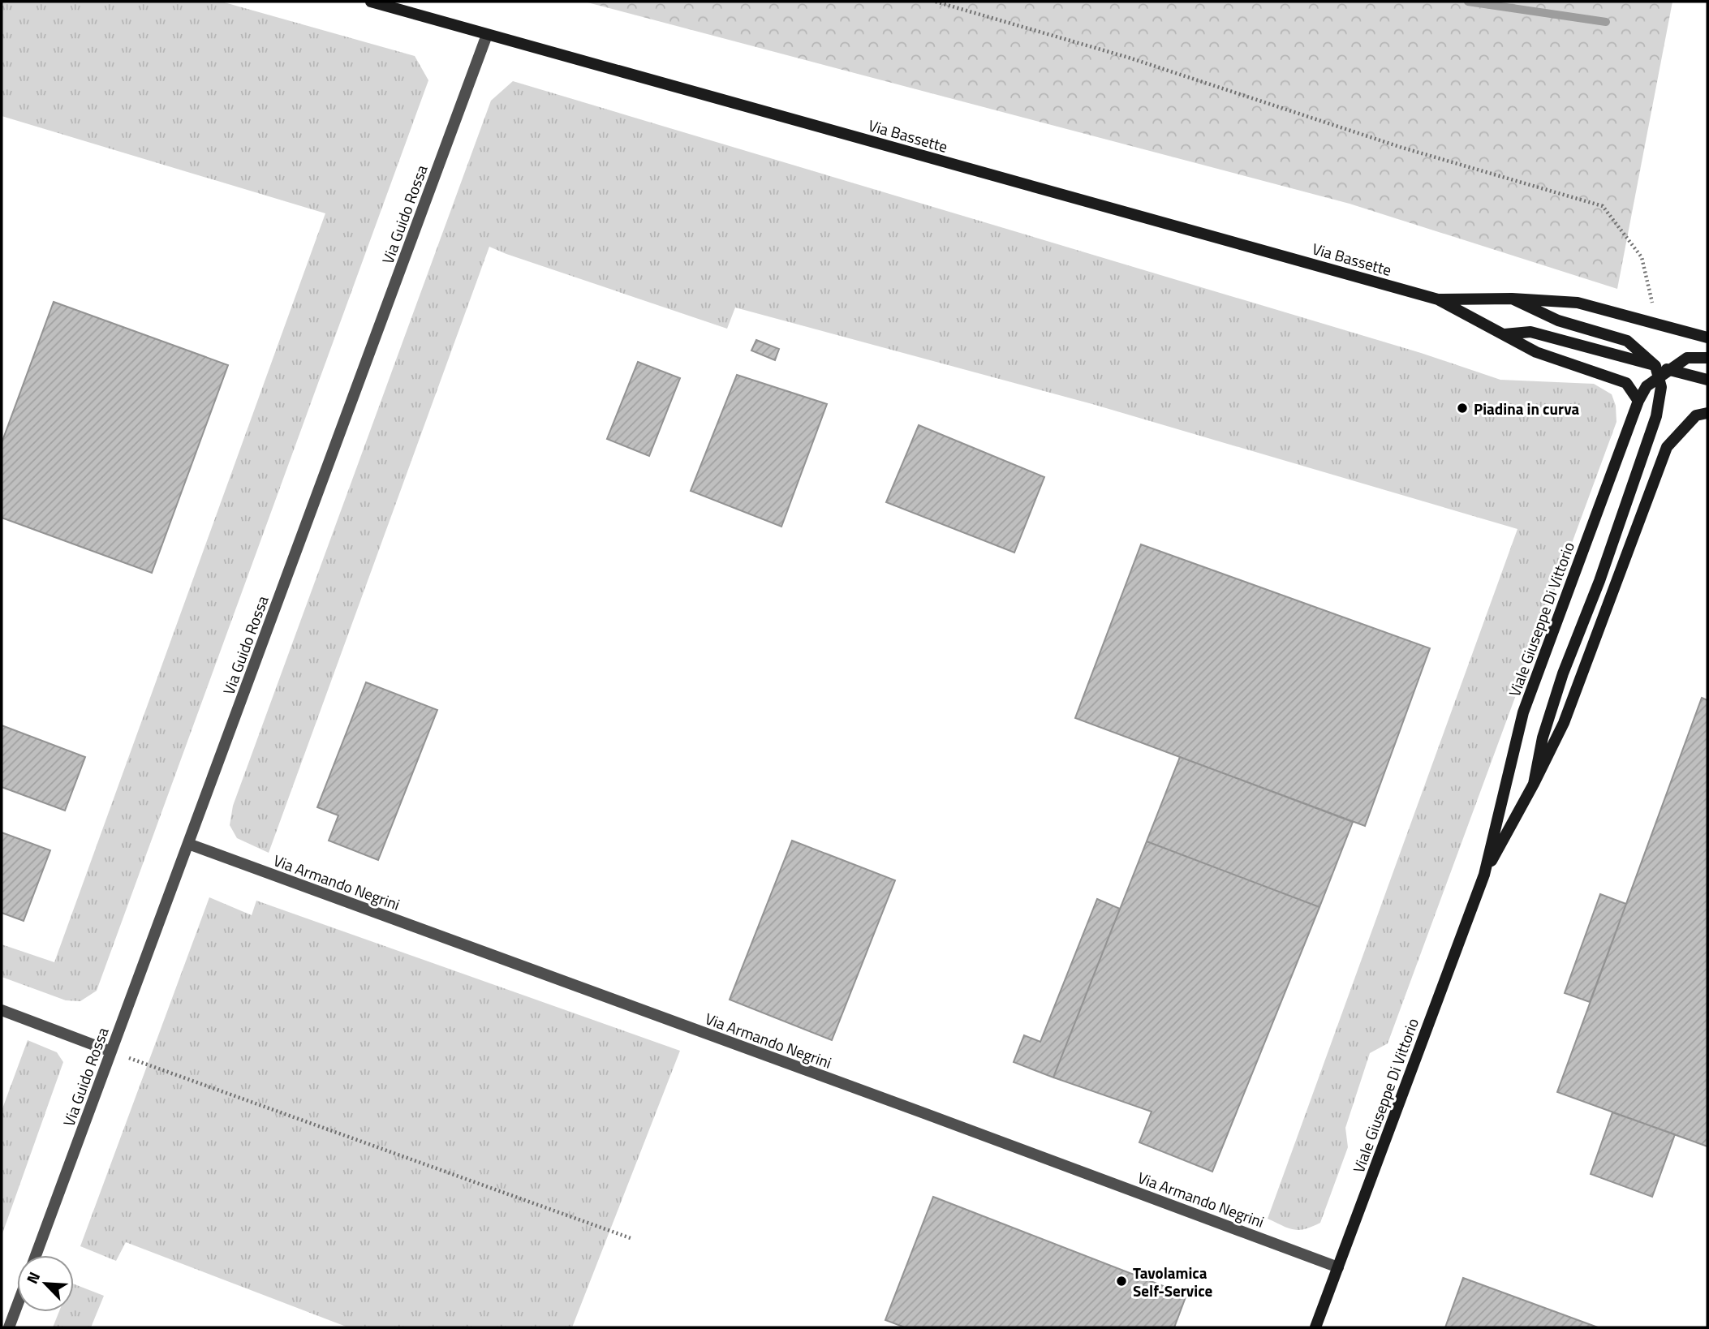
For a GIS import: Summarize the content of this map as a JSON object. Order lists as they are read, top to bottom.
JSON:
{
  "streets": {
    "main road": ["Via Bassette", "Viale Giuseppe Di Vittorio"],
    "street": ["Via Guido Rossa", "Via Armando Negrini"]
  },
  "crossings": [
    ["Via Bassette", "Via Guido Rossa"],
    ["Via Bassette", "Viale Giuseppe Di Vittorio"],
    ["Via Guido Rossa", "Via Armando Negrini"],
    ["Viale Giuseppe Di Vittorio", "Via Armando Negrini"]
  ],
  "places": ["Piadina in curva", "Tavolamica Self-Service"],
  "north": "top left"
}
